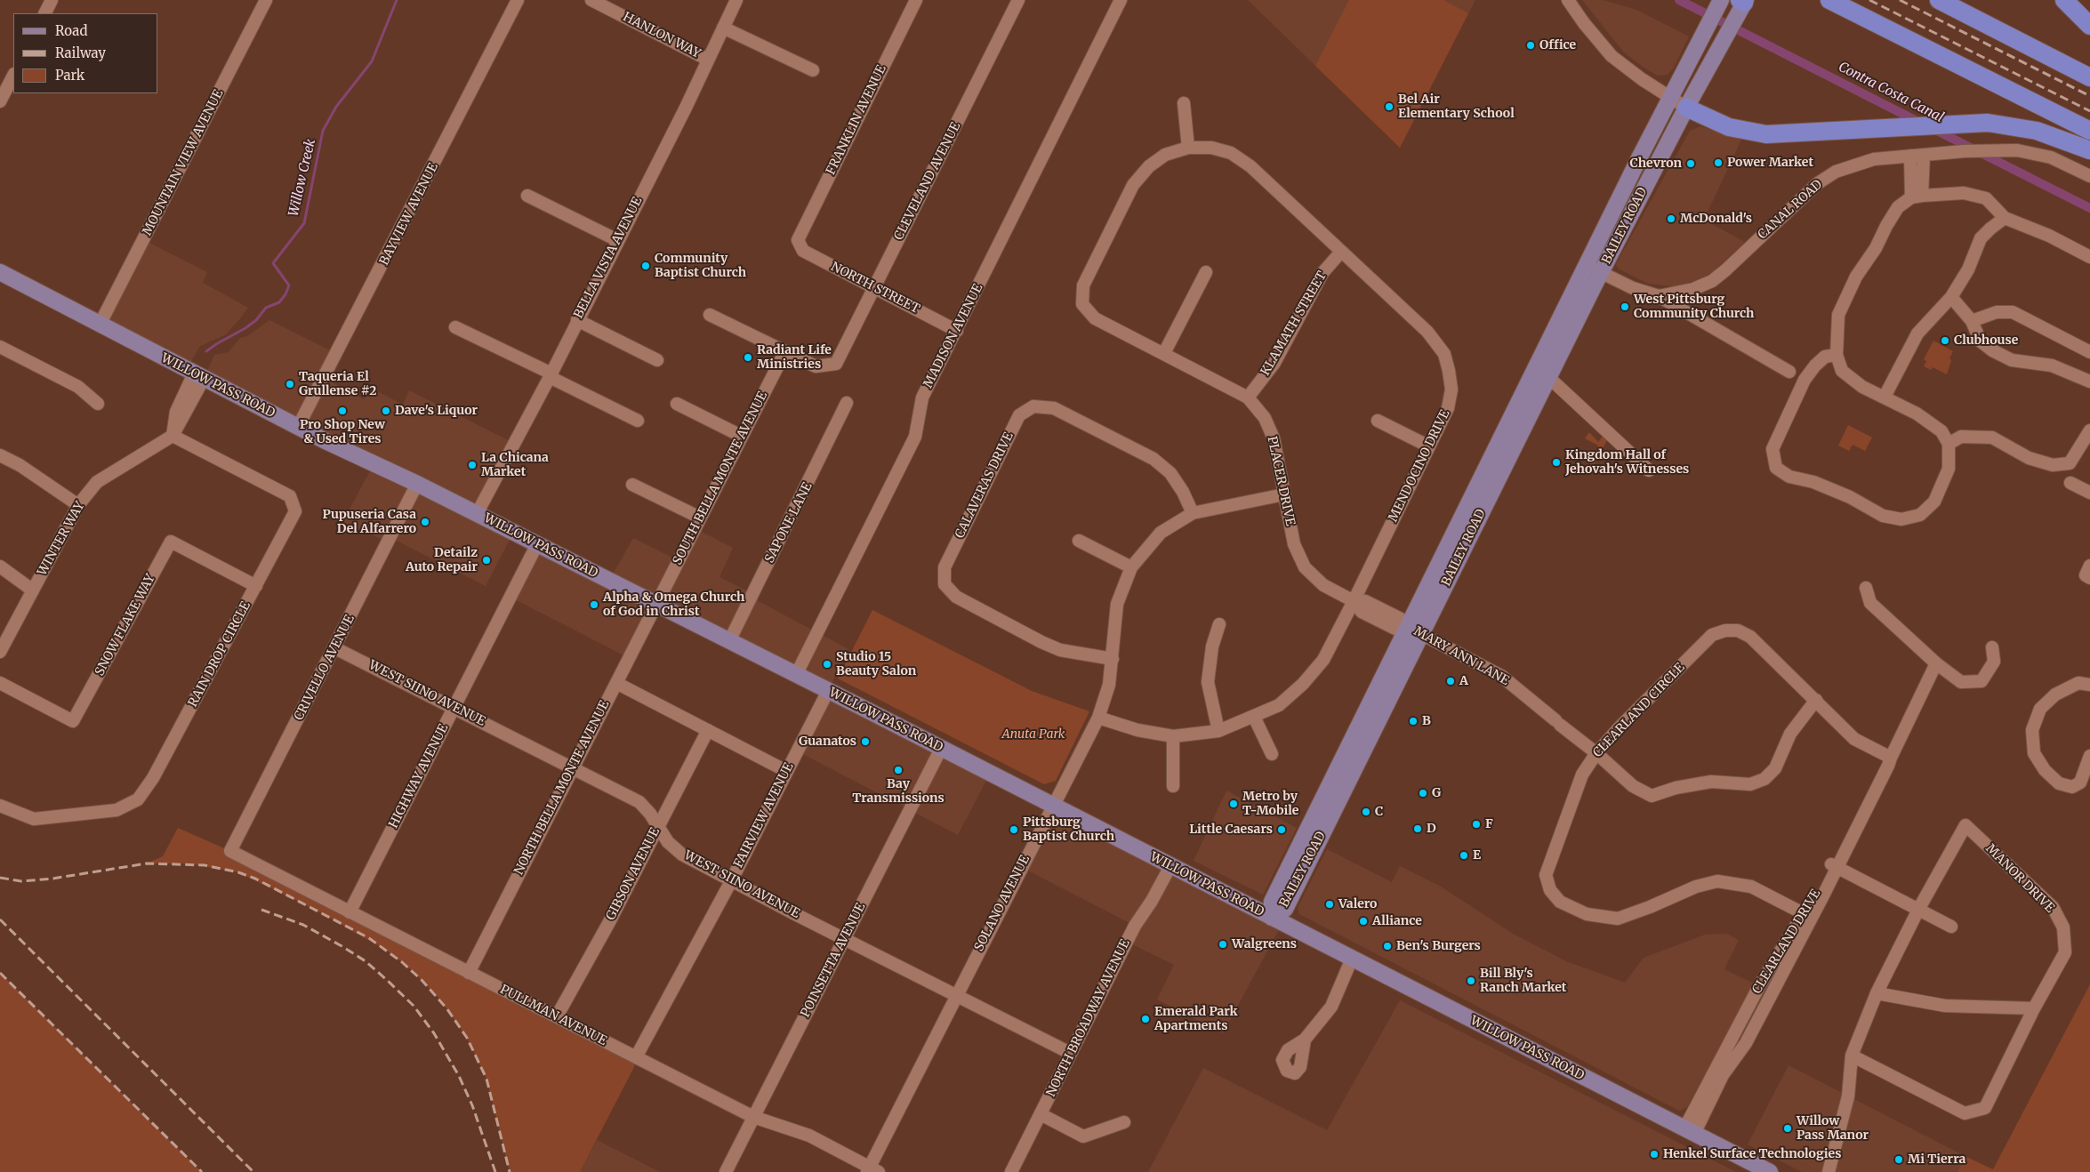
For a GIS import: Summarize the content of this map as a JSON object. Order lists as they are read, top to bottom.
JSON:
{
  "streets": {
    "main road": ["BAILEY ROAD", "WILLOW PASS ROAD"],
    "street": [
      "HANLON WAY",
      "FRANKLIN AVENUE",
      "MOUNTAIN VIEW AVENUE",
      "CLEVELAND AVENUE",
      "CANAL ROAD",
      "BAYVIEW AVENUE",
      "BELLA VISTA AVENUE",
      "NORTH STREET",
      "KLAMATH STREET",
      "MADISON AVENUE",
      "MENDOCINO DRIVE",
      "SOUTH BELLA MONTE AVENUE",
      "PLACER DRIVE",
      "CALAVERAS DRIVE",
      "SAPONE LANE",
      "WINTER WAY",
      "SNOW FLAKE WAY",
      "RAIN DROP CIRCLE",
      "MARY ANN LANE",
      "CRIVELLO AVENUE",
      "WEST SIINO AVENUE",
      "CLEARLAND CIRCLE",
      "HIGHWAY AVENUE",
      "NORTH BELLA MONTE AVENUE",
      "FAIRVIEW AVENUE",
      "GIBSON AVENUE",
      "MANOR DRIVE",
      "SOLANO AVENUE",
      "CLEARLAND DRIVE",
      "POINSETTA AVENUE",
      "PULLMAN AVENUE",
      "NORTH BROADWAY AVENUE"
    ]
  },
  "crossings": [
    ["HANLON WAY", "BELLA VISTA AVENUE"],
    ["FRANKLIN AVENUE", "NORTH STREET"],
    ["MOUNTAIN VIEW AVENUE", "WILLOW PASS ROAD"],
    ["CLEVELAND AVENUE", "NORTH STREET"],
    ["CLEVELAND AVENUE", "SOUTH BELLA MONTE AVENUE"],
    ["CANAL ROAD", "BAILEY ROAD"],
    ["BAYVIEW AVENUE", "WILLOW PASS ROAD"],
    ["BAILEY ROAD", "WILLOW PASS ROAD"],
    ["BAILEY ROAD", "PLACER DRIVE"],
    ["BAILEY ROAD", "MARY ANN LANE"],
    ["BELLA VISTA AVENUE", "WILLOW PASS ROAD"],
    ["NORTH STREET", "MADISON AVENUE"],
    ["KLAMATH STREET", "MENDOCINO DRIVE"],
    ["KLAMATH STREET", "PLACER DRIVE"],
    ["MADISON AVENUE", "WILLOW PASS ROAD"],
    ["WILLOW PASS ROAD", "SOUTH BELLA MONTE AVENUE"],
    ["WILLOW PASS ROAD", "SAPONE LANE"],
    ["WILLOW PASS ROAD", "CRIVELLO AVENUE"],
    ["WILLOW PASS ROAD", "HIGHWAY AVENUE"],
    ["WILLOW PASS ROAD", "NORTH BELLA MONTE AVENUE"],
    ["WILLOW PASS ROAD", "FAIRVIEW AVENUE"],
    ["WILLOW PASS ROAD", "SOLANO AVENUE"],
    ["WILLOW PASS ROAD", "CLEARLAND DRIVE"],
    ["WILLOW PASS ROAD", "POINSETTA AVENUE"],
    ["WILLOW PASS ROAD", "NORTH BROADWAY AVENUE"],
    ["MENDOCINO DRIVE", "PLACER DRIVE"],
    ["MENDOCINO DRIVE", "SOLANO AVENUE"],
    ["SOUTH BELLA MONTE AVENUE", "NORTH BELLA MONTE AVENUE"],
    ["PLACER DRIVE", "MARY ANN LANE"],
    ["PLACER DRIVE", "SOLANO AVENUE"],
    ["CALAVERAS DRIVE", "SOLANO AVENUE"],
    ["WINTER WAY", "RAIN DROP CIRCLE"],
    ["SNOW FLAKE WAY", "RAIN DROP CIRCLE"],
    ["MARY ANN LANE", "CLEARLAND CIRCLE"],
    ["CRIVELLO AVENUE", "WEST SIINO AVENUE"],
    ["CRIVELLO AVENUE", "PULLMAN AVENUE"],
    ["WEST SIINO AVENUE", "HIGHWAY AVENUE"],
    ["WEST SIINO AVENUE", "NORTH BELLA MONTE AVENUE"],
    ["WEST SIINO AVENUE", "FAIRVIEW AVENUE"],
    ["WEST SIINO AVENUE", "GIBSON AVENUE"],
    ["WEST SIINO AVENUE", "SOLANO AVENUE"],
    ["WEST SIINO AVENUE", "POINSETTA AVENUE"],
    ["WEST SIINO AVENUE", "NORTH BROADWAY AVENUE"],
    ["CLEARLAND CIRCLE", "CLEARLAND DRIVE"],
    ["HIGHWAY AVENUE", "PULLMAN AVENUE"],
    ["NORTH BELLA MONTE AVENUE", "PULLMAN AVENUE"],
    ["FAIRVIEW AVENUE", "PULLMAN AVENUE"],
    ["GIBSON AVENUE", "PULLMAN AVENUE"],
    ["SOLANO AVENUE", "PULLMAN AVENUE"],
    ["POINSETTA AVENUE", "PULLMAN AVENUE"]
  ],
  "water": ["Contra Costa Canal", "Willow Creek"],
  "parks": ["Anuta Park"],
  "places": [
    "Office",
    "Bel Air Elementary School",
    "Power Market",
    "Chevron",
    "McDonald's",
    "Community Baptist Church",
    "West Pittsburg Community Church",
    "Clubhouse",
    "Radiant Life Ministries",
    "Taqueria El Grullense #2",
    "Pro Shop New & Used Tires",
    "Dave's Liquor",
    "Kingdom Hall of Jehovah's Witnesses",
    "La Chicana Market",
    "Pupuseria Casa Del Alfarrero",
    "Detailz Auto Repair",
    "Alpha & Omega Church of God in Christ",
    "Studio 15 Beauty Salon",
    "A",
    "B",
    "Guanatos",
    "Bay Transmissions",
    "G",
    "Metro by T-Mobile",
    "C",
    "F",
    "D",
    "Pittsburg Baptist Church",
    "Little Caesars",
    "E",
    "Valero",
    "Alliance",
    "Walgreens",
    "Ben's Burgers",
    "Bill Bly's Ranch Market",
    "Emerald Park Apartments",
    "Willow Pass Manor",
    "Henkel Surface Technologies",
    "Mi Tierra"
  ],
  "legend": ["Road", "Railway", "Park"]
}
